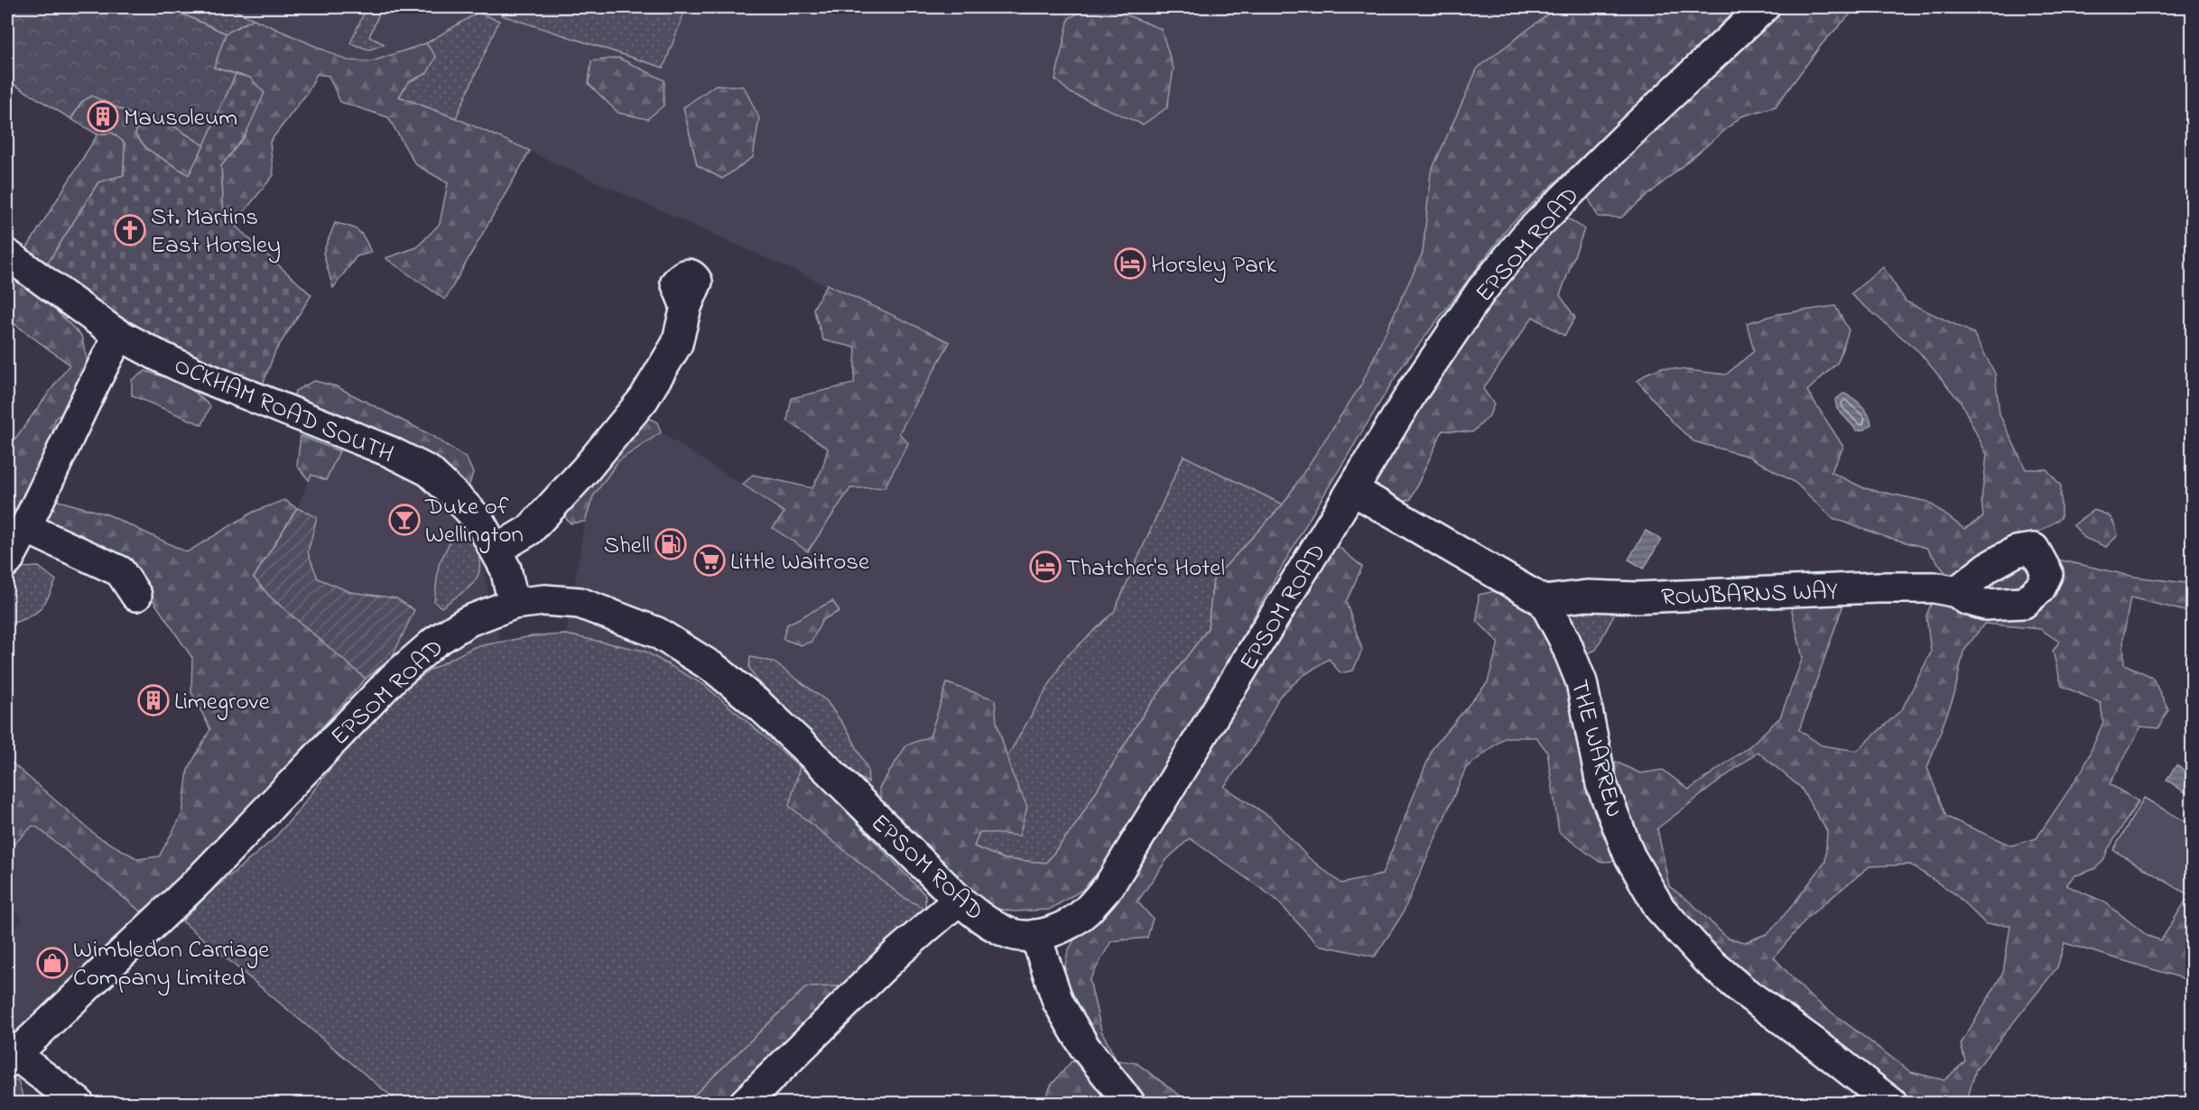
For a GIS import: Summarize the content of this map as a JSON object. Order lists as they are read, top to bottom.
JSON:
{
  "streets": {
    "main road": [
      "EPSOM ROAD",
      "OCKHAM ROAD SOUTH",
      "ROWBARNS WAY",
      "THE WARREN"
    ]
  },
  "crossings": [
    ["EPSOM ROAD", "OCKHAM ROAD SOUTH"],
    ["ROWBARNS WAY", "THE WARREN"]
  ],
  "places": {
    "building": ["Mausoleum", "Limegrove"],
    "church": ["St. Martins East Horsley"],
    "hotel": ["Horsley Park", "Thatcher's Hotel"],
    "bar": ["Duke of Wellington"],
    "fuel station": ["Shell"],
    "supermarket": ["Little Waitrose"],
    "shop": ["Wimbledon Carriage Company Limited"]
  }
}
